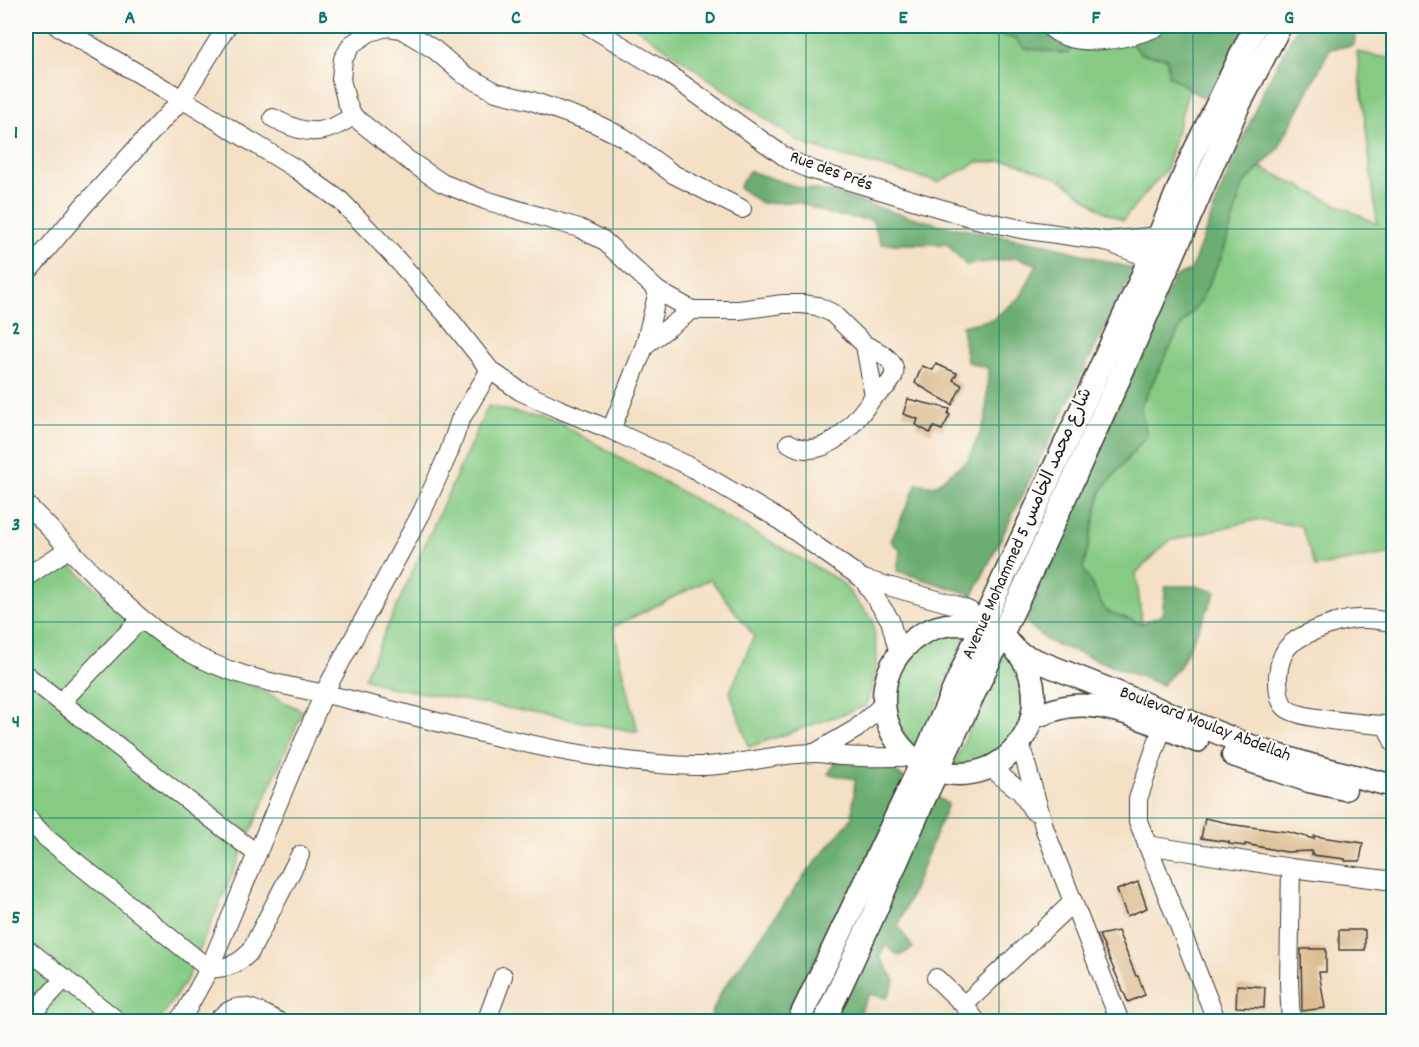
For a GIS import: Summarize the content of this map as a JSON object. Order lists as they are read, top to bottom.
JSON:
{
  "streets": {
    "main road": ["Avenue Mohammed 5 شارع محمد الخامس", "Boulevard Moulay Abdellah"],
    "street": ["Rue des Prés"]
  },
  "crossings": [
    ["Rue des Prés", "Avenue Mohammed 5 شارع محمد الخامس"]
  ],
  "grid": {
    "columns": [
      "A",
      "B",
      "C",
      "D",
      "E",
      "F",
      "G"
    ],
    "rows": [
      "1",
      "2",
      "3",
      "4",
      "5"
    ]
  }
}
